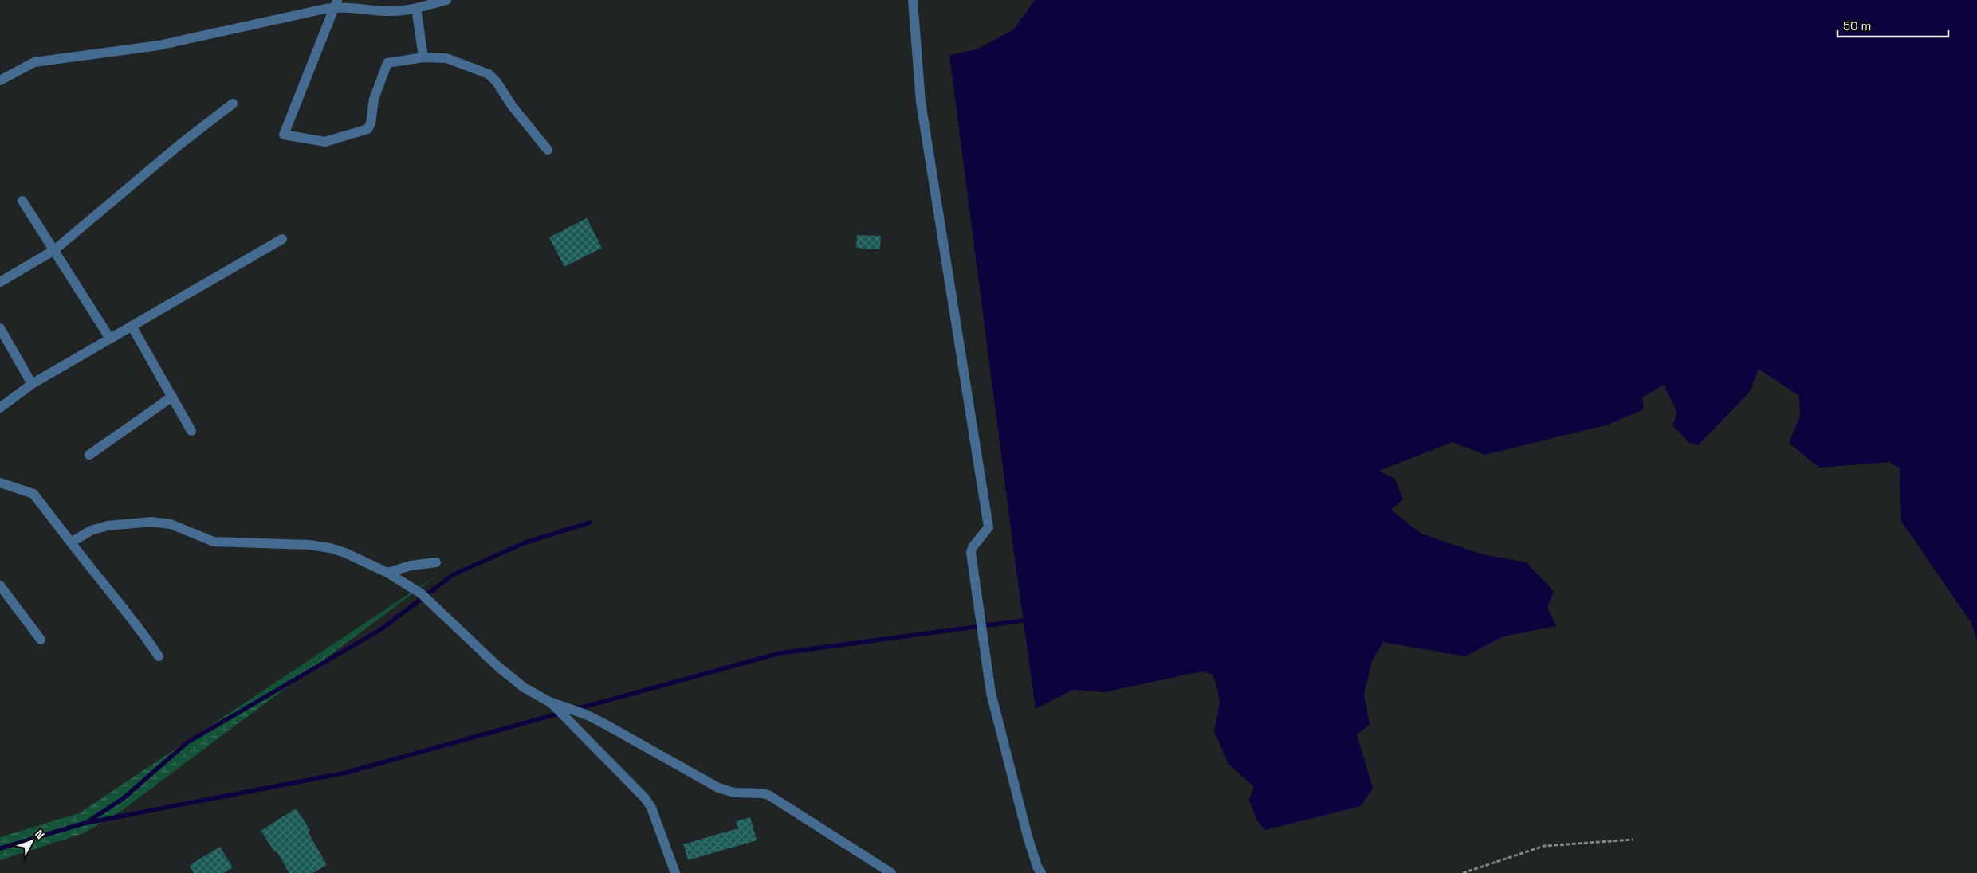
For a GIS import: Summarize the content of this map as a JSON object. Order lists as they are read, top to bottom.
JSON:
{
  "scale_bar": "50 m",
  "north": "top right"
}
